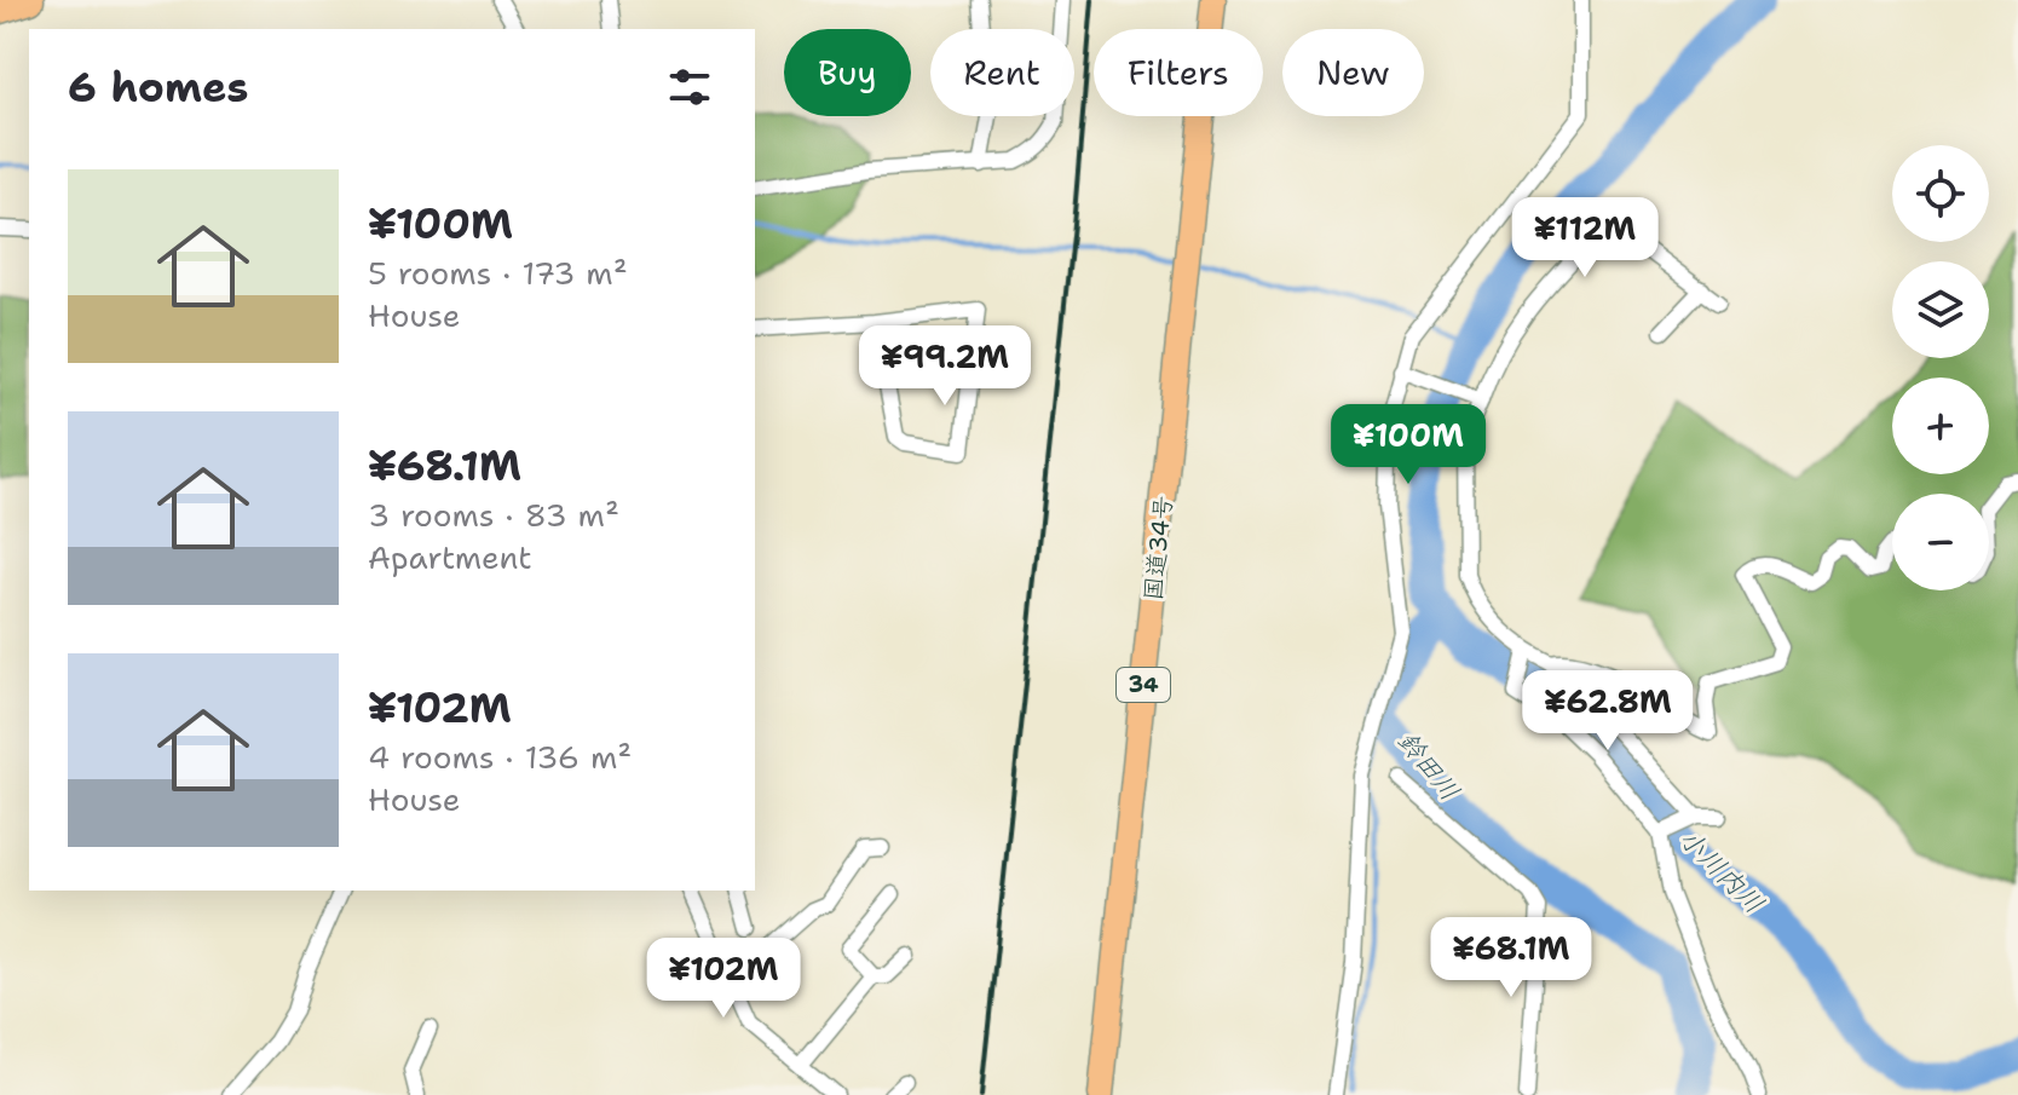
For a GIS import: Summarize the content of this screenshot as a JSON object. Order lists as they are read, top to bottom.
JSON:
{
  "streets": {
    "highway": ["国道34号", "34"]
  },
  "water": ["鈴田川", "小川内川"],
  "page": {
    "chip": [
      "Buy",
      "Rent",
      "Filters",
      "New"
    ],
    "heading": "6 homes",
    "map_buttons": ["+", "−"],
    "list": [
      {
        "name": "¥100M",
        "note": "5 rooms · 173 m² · House"
      },
      {
        "name": "¥68.1M",
        "note": "3 rooms · 83 m² · Apartment"
      },
      {
        "name": "¥102M",
        "note": "4 rooms · 136 m² · House"
      }
    ],
    "price": [
      "¥112M",
      "¥99.2M",
      "¥100M",
      "¥62.8M",
      "¥68.1M",
      "¥102M"
    ]
  }
}
